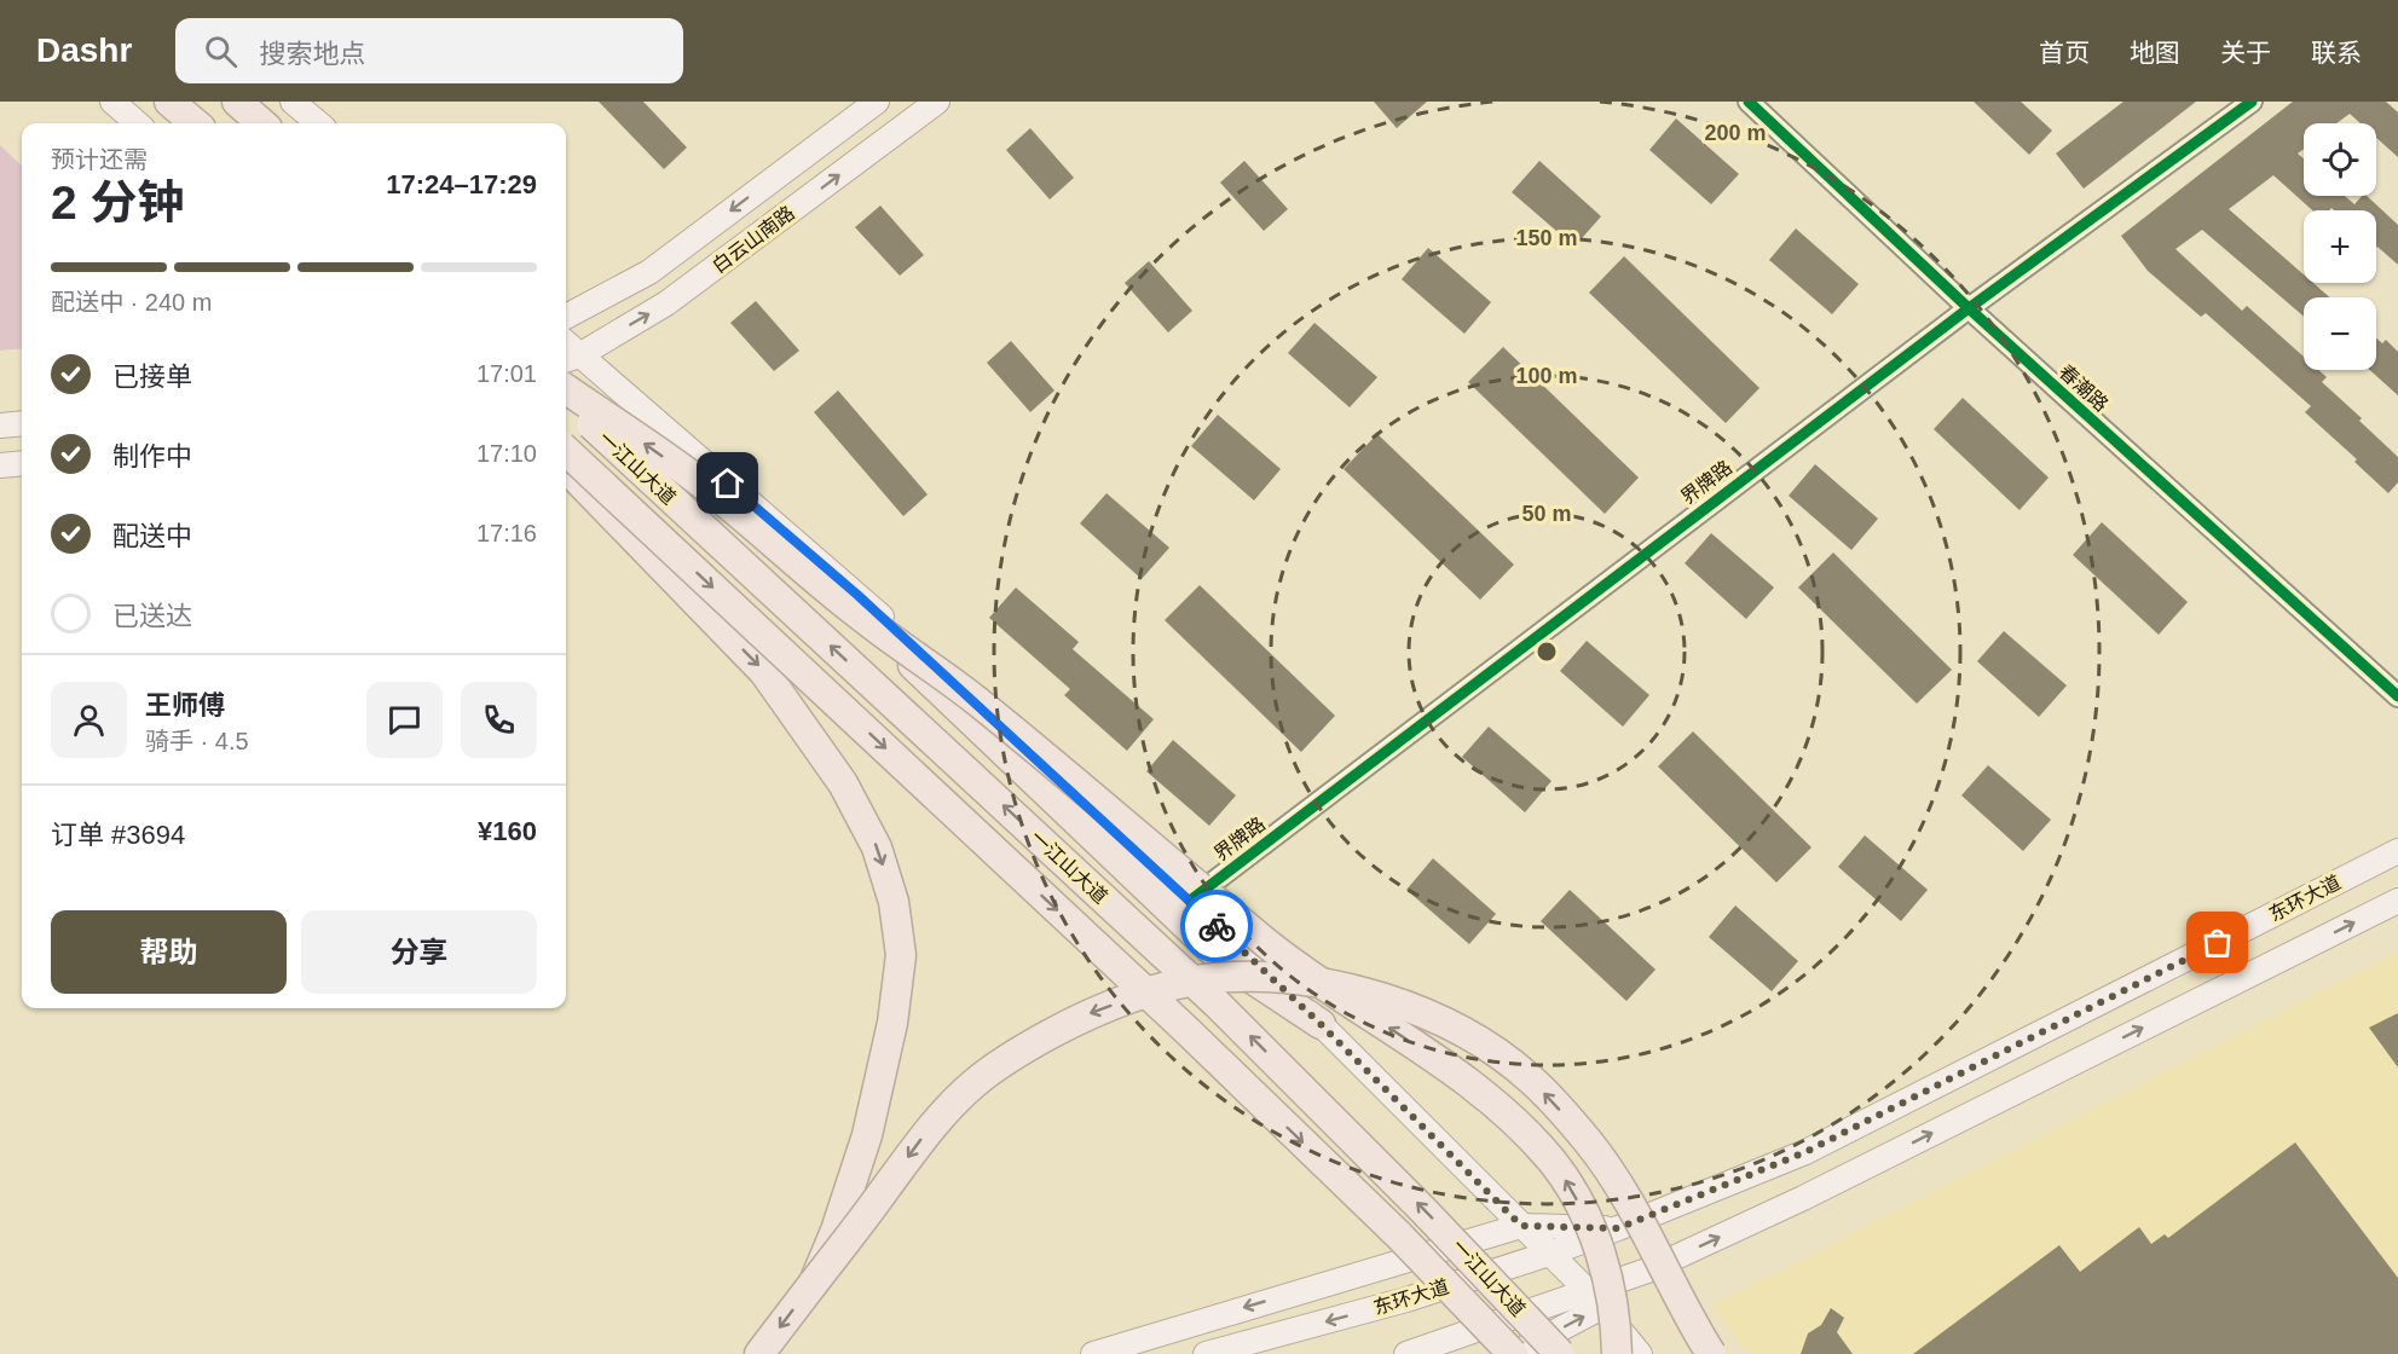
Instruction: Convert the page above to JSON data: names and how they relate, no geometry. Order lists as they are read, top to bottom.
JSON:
{
  "streets": {
    "highway": ["一江山大道"],
    "main road": ["白云山南路", "东环大道"],
    "street": ["春潮路", "界牌路"]
  },
  "crossings": [
    ["春潮路", "界牌路"]
  ],
  "page": {
    "header": "Dashr",
    "search": "搜索地点",
    "nav": [
      "首页",
      "地图",
      "关于",
      "联系"
    ],
    "map_buttons": ["+", "−"],
    "heading": ["2 分钟", "预计还需", "17:24–17:29"],
    "panel": [
      "王师傅",
      "骑手 · 4.5",
      "订单 #3694",
      "¥160"
    ],
    "bar": "配送中 · 240 m",
    "list": [
      ["已接单", "17:01"],
      ["制作中", "17:10"],
      ["配送中", "17:16"],
      "已送达"
    ],
    "buttons": ["帮助", "分享"]
  },
  "rings": [
    "200 m",
    "150 m",
    "100 m",
    "50 m"
  ]
}
